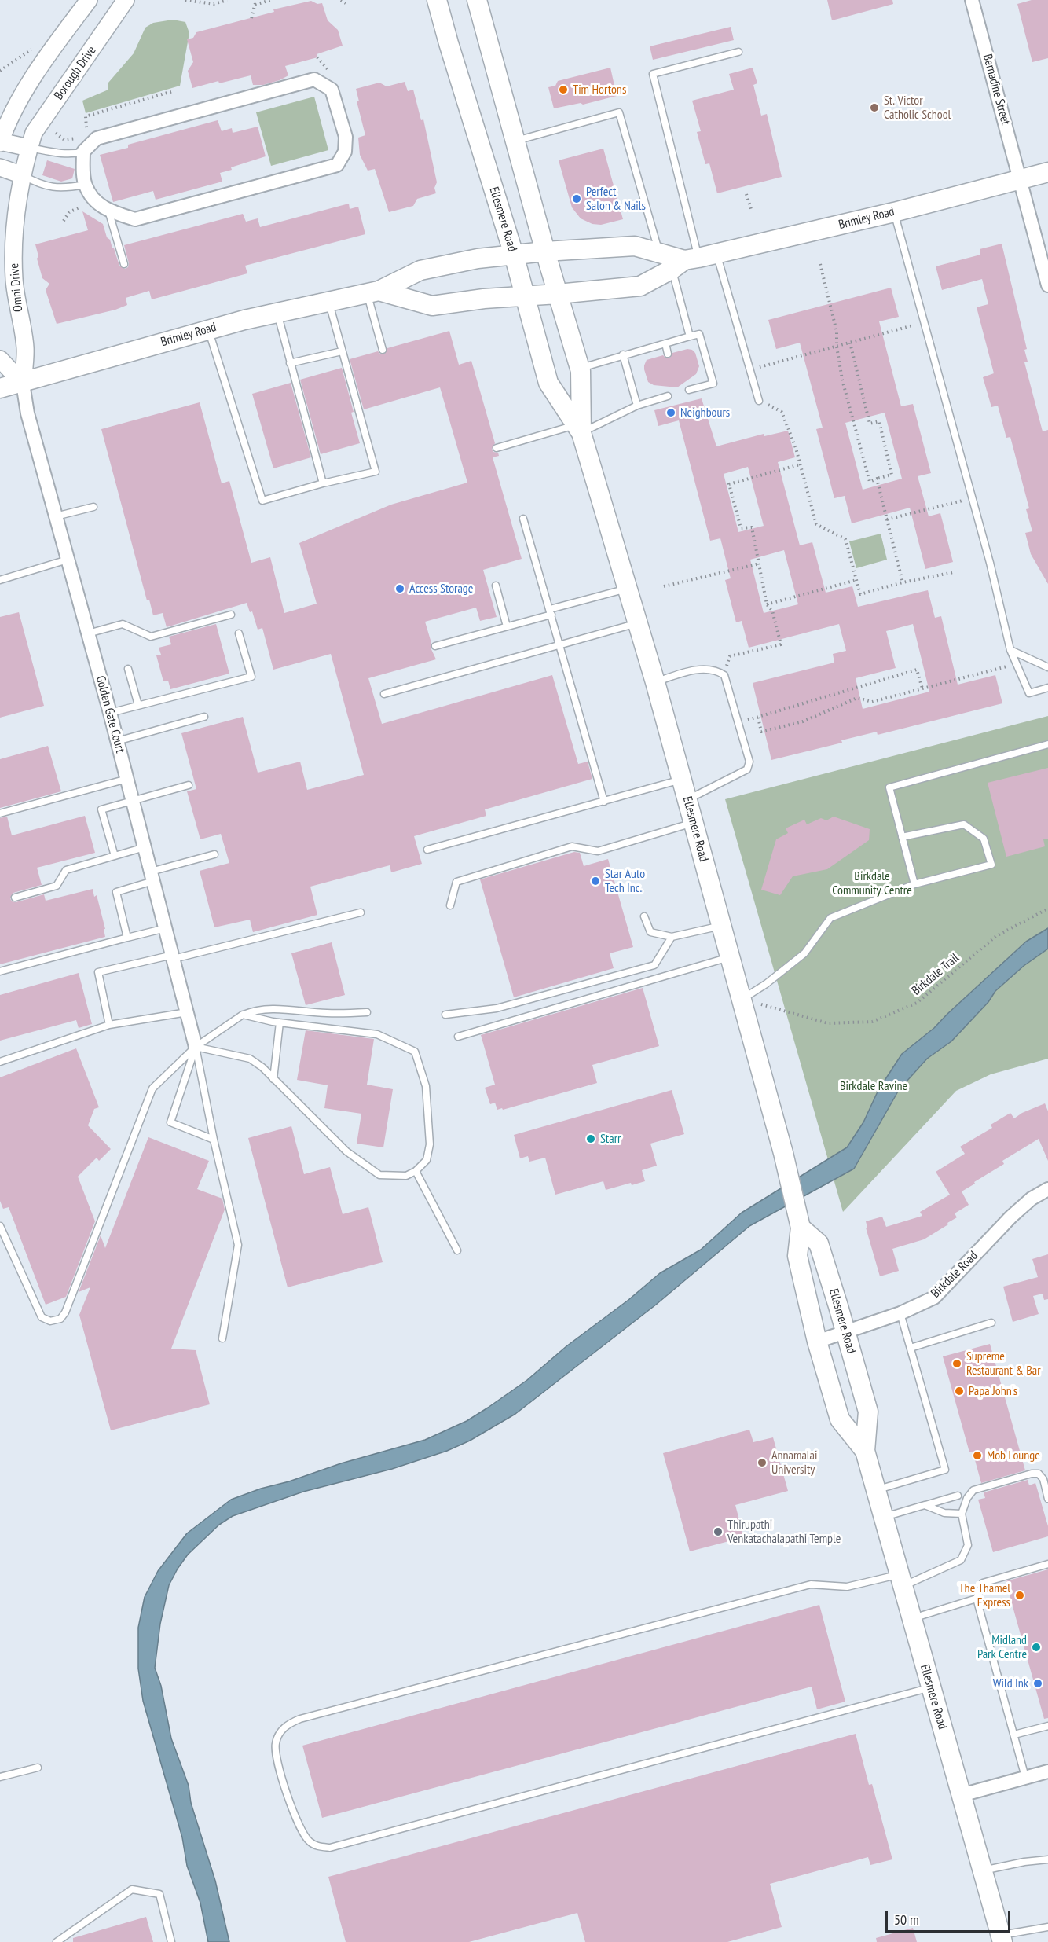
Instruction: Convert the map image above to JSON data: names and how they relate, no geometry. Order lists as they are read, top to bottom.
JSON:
{
  "streets": {
    "main road": ["Brimley Road", "Ellesmere Road"],
    "street": [
      "Borough Drive",
      "Bernadine Street",
      "Omni Drive",
      "Golden Gate Court",
      "Birkdale Road"
    ],
    "path": ["Birkdale Trail"]
  },
  "crossings": [
    ["Borough Drive", "Omni Drive"],
    ["Bernadine Street", "Brimley Road"],
    ["Brimley Road", "Ellesmere Road"],
    ["Brimley Road", "Omni Drive"],
    ["Brimley Road", "Golden Gate Court"],
    ["Ellesmere Road", "Birkdale Trail"],
    ["Ellesmere Road", "Birkdale Road"],
    ["Omni Drive", "Golden Gate Court"]
  ],
  "parks": ["Birkdale Community Centre", "Birkdale Ravine"],
  "places": [
    "Tim Hortons",
    "St. Victor Catholic School",
    "Perfect Salon & Nails",
    "Neighbours",
    "Access Storage",
    "Star Auto Tech Inc.",
    "Starr",
    "Supreme Restaurant & Bar",
    "Papa John's",
    "Mob Lounge",
    "Annamalai University",
    "Thirupathi Venkatachalapathi Temple",
    "The Thamel Express",
    "Midland Park Centre",
    "Wild Ink"
  ],
  "scale_bar": "50 m"
}
